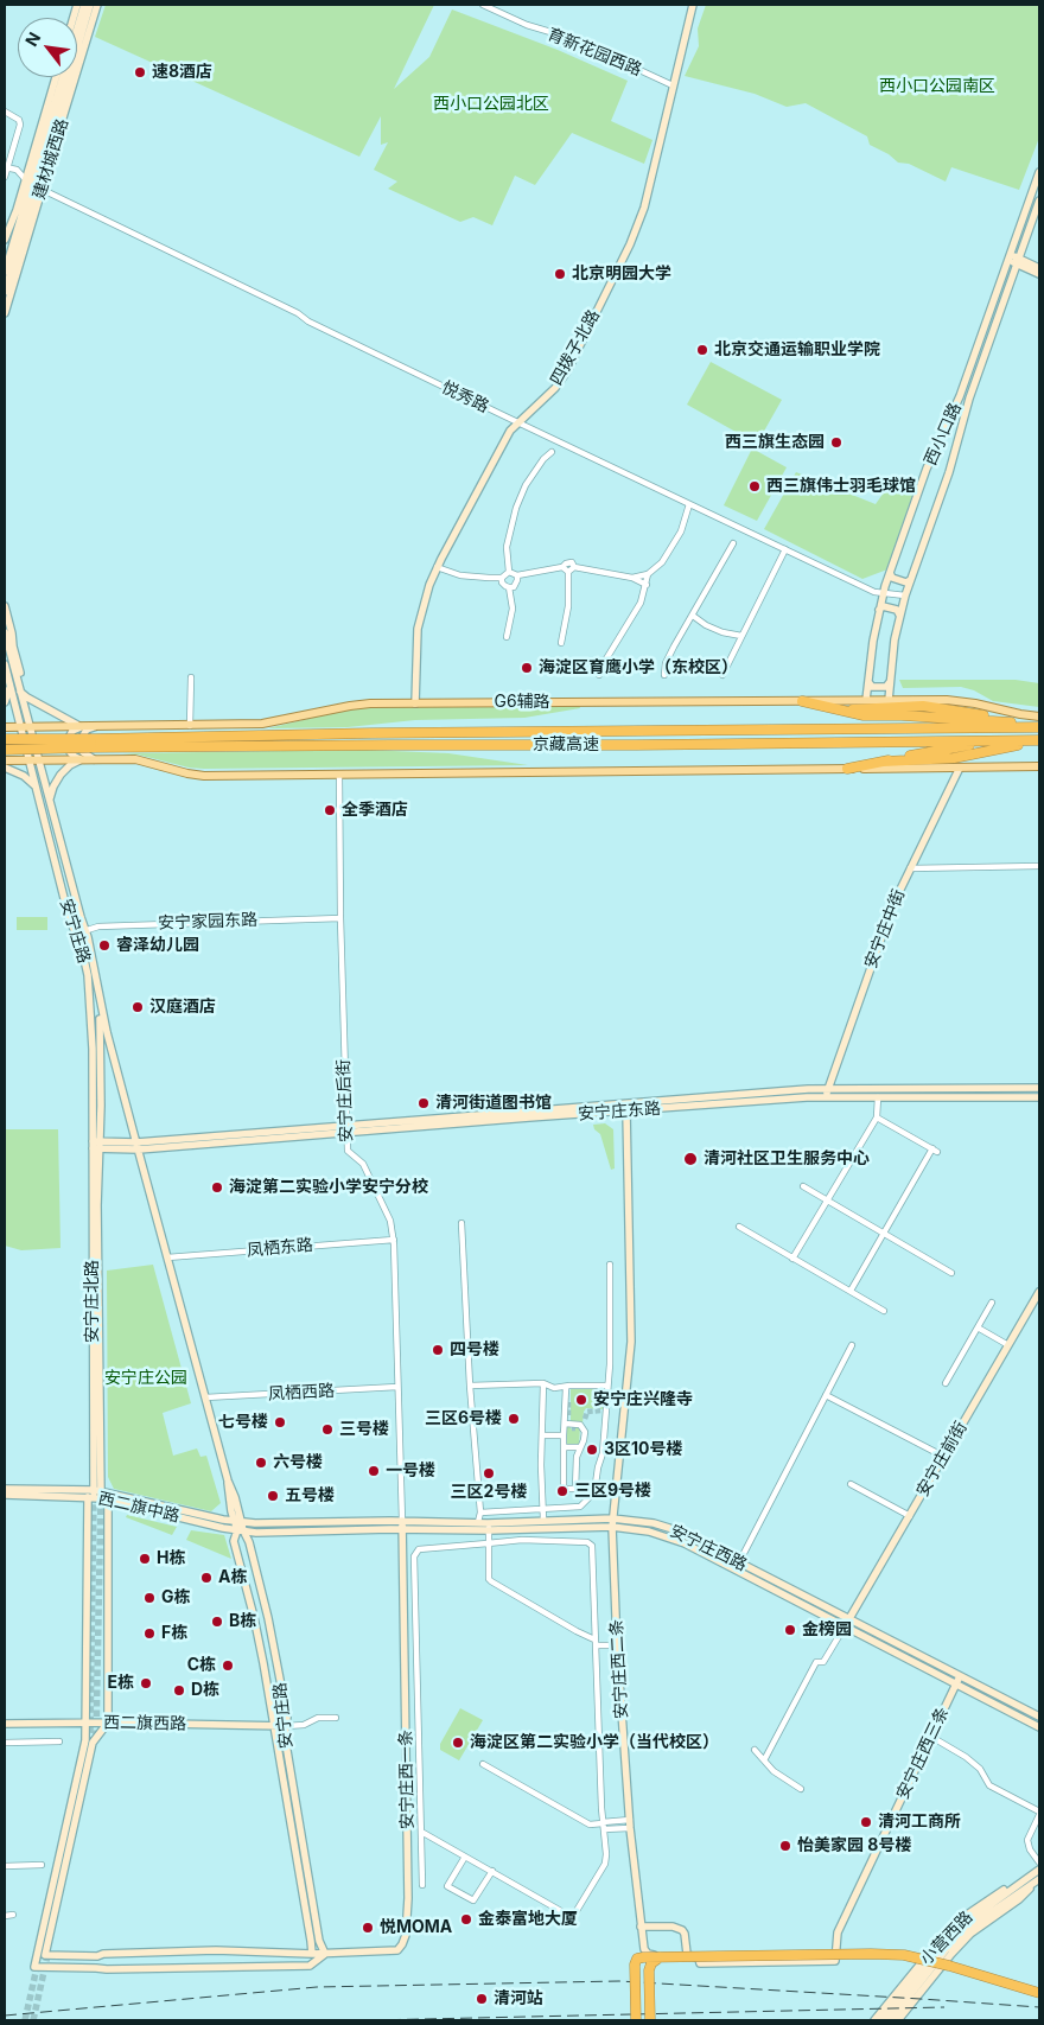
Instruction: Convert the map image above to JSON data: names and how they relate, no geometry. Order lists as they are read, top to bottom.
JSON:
{
  "streets": {
    "highway": ["京藏高速"],
    "main road": [
      "建材城西路",
      "四拨子北路",
      "西小口路",
      "G6辅路",
      "安宁庄中街",
      "安宁庄路",
      "安宁庄东路",
      "安宁庄北路",
      "安宁庄前街",
      "西二旗中路",
      "安宁庄西路",
      "安宁庄西二条",
      "西二旗西路",
      "安宁庄西三条",
      "安宁庄西一条",
      "小营西路"
    ],
    "street": [
      "育新花园西路",
      "悦秀路",
      "安宁家园东路",
      "安宁庄后街",
      "凤栖东路",
      "凤栖西路"
    ]
  },
  "crossings": [
    ["育新花园西路", "四拨子北路"],
    ["建材城西路", "悦秀路"],
    ["四拨子北路", "悦秀路"],
    ["四拨子北路", "G6辅路"],
    ["悦秀路", "西小口路"],
    ["西小口路", "G6辅路"],
    ["G6辅路", "安宁庄路"],
    ["安宁家园东路", "安宁庄路"],
    ["安宁家园东路", "安宁庄后街"],
    ["安宁庄中街", "安宁庄东路"],
    ["安宁庄路", "安宁庄东路"],
    ["安宁庄路", "凤栖东路"],
    ["安宁庄路", "安宁庄北路"],
    ["安宁庄路", "凤栖西路"],
    ["安宁庄路", "西二旗中路"],
    ["安宁庄路", "安宁庄西路"],
    ["安宁庄路", "西二旗西路"],
    ["安宁庄路", "安宁庄西一条"],
    ["安宁庄后街", "安宁庄东路"],
    ["安宁庄后街", "凤栖东路"],
    ["安宁庄后街", "凤栖西路"],
    ["安宁庄后街", "西二旗中路"],
    ["安宁庄后街", "安宁庄西路"],
    ["安宁庄后街", "安宁庄西一条"],
    ["安宁庄东路", "安宁庄北路"],
    ["安宁庄东路", "安宁庄西二条"],
    ["安宁庄北路", "西二旗中路"],
    ["安宁庄北路", "西二旗西路"],
    ["安宁庄北路", "安宁庄西一条"],
    ["安宁庄前街", "安宁庄西路"],
    ["西二旗中路", "安宁庄西路"],
    ["西二旗中路", "安宁庄西一条"],
    ["安宁庄西路", "安宁庄西二条"],
    ["安宁庄西路", "安宁庄西三条"],
    ["安宁庄西路", "安宁庄西一条"],
    ["安宁庄西二条", "安宁庄西三条"]
  ],
  "parks": ["西小口公园南区", "西小口公园北区", "安宁庄公园"],
  "places": [
    "速8酒店",
    "北京明园大学",
    "北京交通运输职业学院",
    "西三旗生态园",
    "西三旗伟士羽毛球馆",
    "海淀区育鹰小学（东校区）",
    "全季酒店",
    "睿泽幼儿园",
    "汉庭酒店",
    "清河街道图书馆",
    "清河社区卫生服务中心",
    "海淀第二实验小学安宁分校",
    "四号楼",
    "安宁庄兴隆寺",
    "三区6号楼",
    "七号楼",
    "三号楼",
    "3区10号楼",
    "六号楼",
    "一号楼",
    "三区2号楼",
    "三区9号楼",
    "五号楼",
    "H栋",
    "A栋",
    "G栋",
    "B栋",
    "金榜园",
    "F栋",
    "C栋",
    "E栋",
    "D栋",
    "海淀区第二实验小学（当代校区）",
    "清河工商所",
    "怡美家园 8号楼",
    "金泰富地大厦",
    "悦MOMA",
    "清河站"
  ],
  "north": "top left"
}
